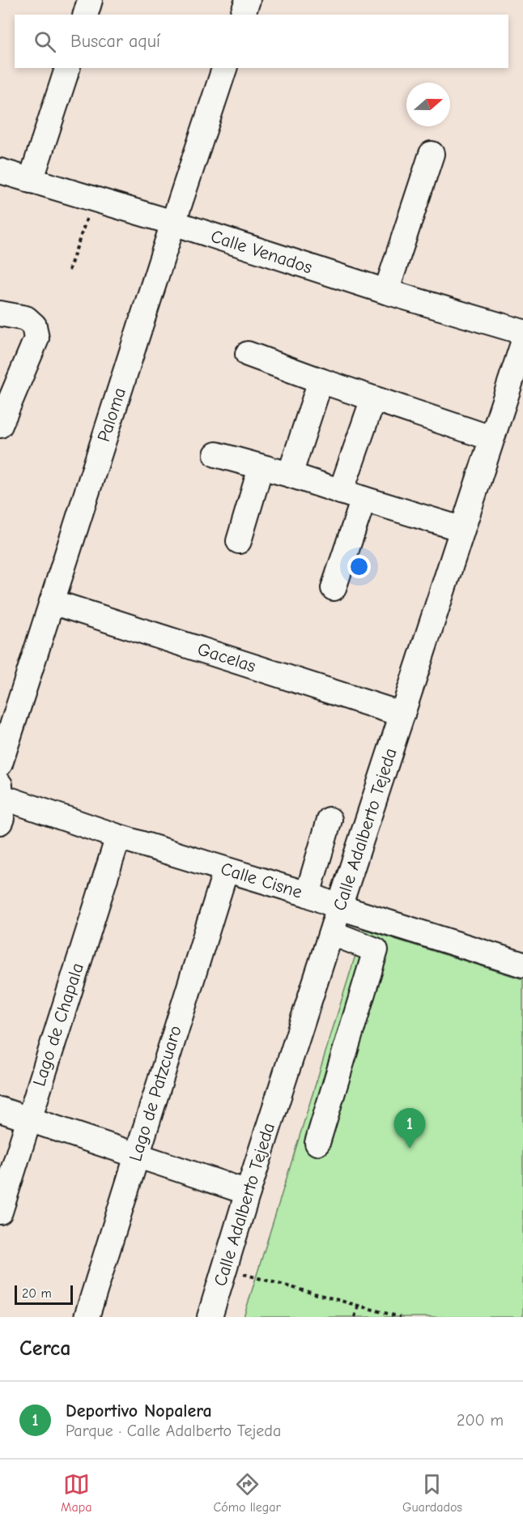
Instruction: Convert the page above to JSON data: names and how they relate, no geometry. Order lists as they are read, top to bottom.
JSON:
{
  "streets": {
    "street": [
      "Calle Venados",
      "Paloma",
      "Gacelas",
      "Calle Adalberto Tejeda",
      "Calle Cisne",
      "Lago de Chapala",
      "Lago de Patzcuaro"
    ]
  },
  "crossings": [
    ["Calle Venados", "Paloma"],
    ["Paloma", "Gacelas"],
    ["Gacelas", "Calle Adalberto Tejeda"],
    ["Calle Adalberto Tejeda", "Calle Cisne"],
    ["Calle Cisne", "Lago de Chapala"],
    ["Calle Cisne", "Lago de Patzcuaro"]
  ],
  "scale_bar": "20 m",
  "north": "right",
  "page": {
    "search": "Buscar aquí",
    "pins": "1",
    "scale": "20 m",
    "heading": "Cerca",
    "list": [
      {
        "mark": "1",
        "name": "Deportivo Nopalera",
        "note": "Parque · Calle Adalberto Tejeda",
        "value": "200 m"
      }
    ],
    "nav": ["Mapa", "Cómo llegar", "Guardados"]
  }
}
